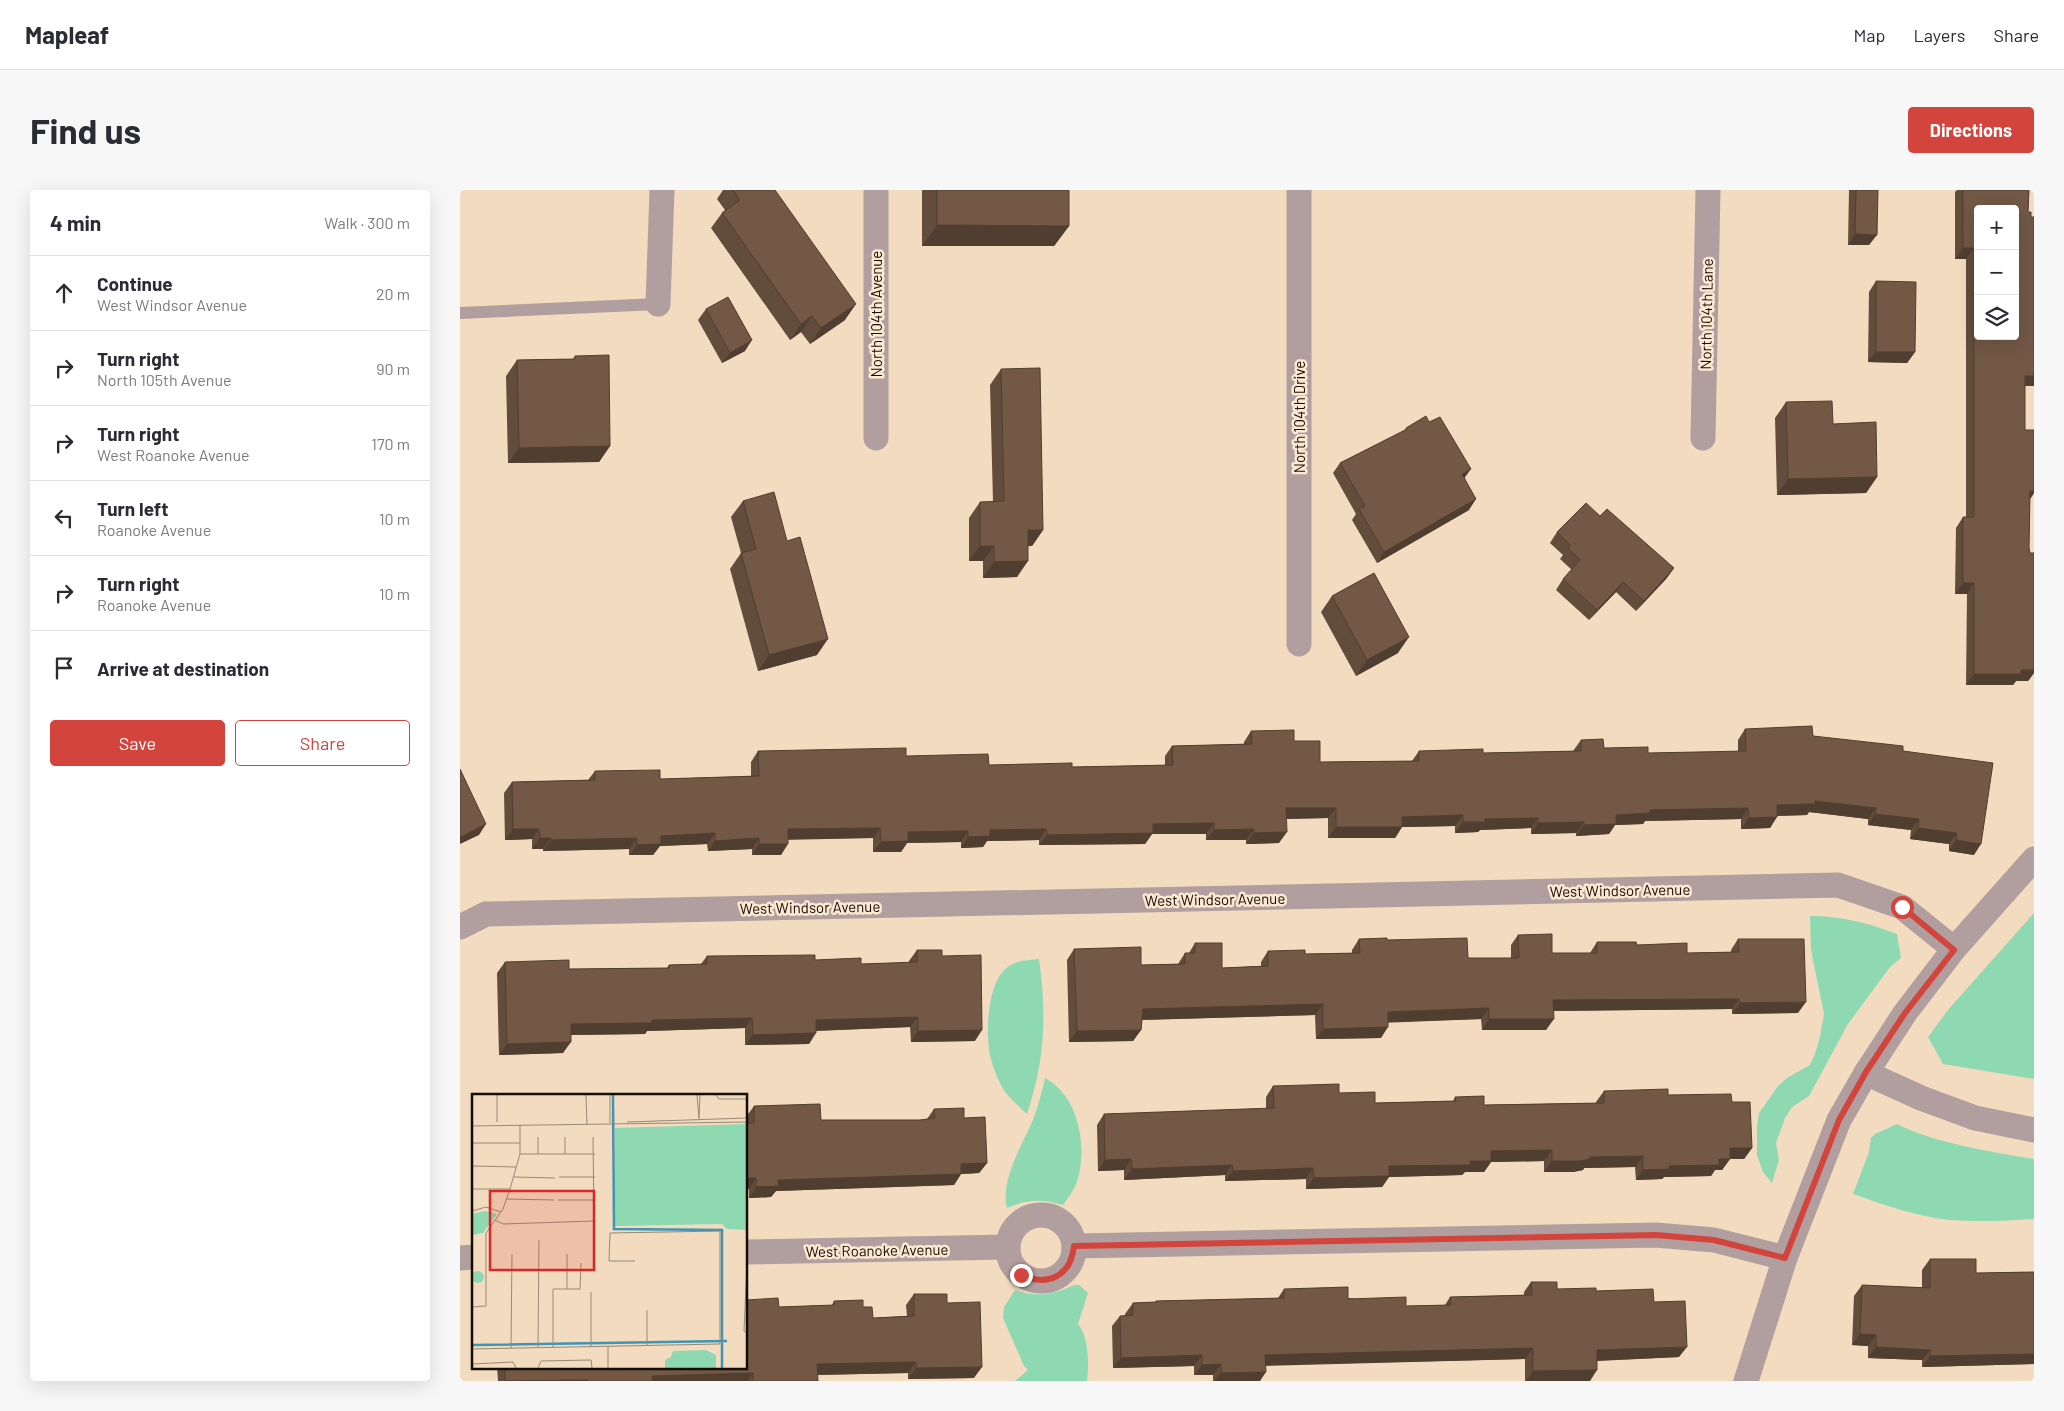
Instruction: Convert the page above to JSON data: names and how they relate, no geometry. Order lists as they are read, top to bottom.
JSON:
{
  "streets": {
    "street": [
      "North 104th Avenue",
      "North 104th Lane",
      "North 104th Drive",
      "West Windsor Avenue",
      "West Roanoke Avenue"
    ]
  },
  "page": {
    "header": "Mapleaf",
    "nav": ["Map", "Layers", "Share"],
    "buttons": [
      "Directions",
      ["Save", "Share"]
    ],
    "title": "Find us",
    "heading": ["4 min", "Walk · 300 m"],
    "map_buttons": ["+", "−"],
    "list": [
      ["Continue", "West Windsor Avenue", "20 m"],
      ["Turn right", "North 105th Avenue", "90 m"],
      ["Turn right", "West Roanoke Avenue", "170 m"],
      ["Turn left", "Roanoke Avenue", "10 m"],
      ["Turn right", "Roanoke Avenue", "10 m"],
      "Arrive at destination"
    ]
  }
}
